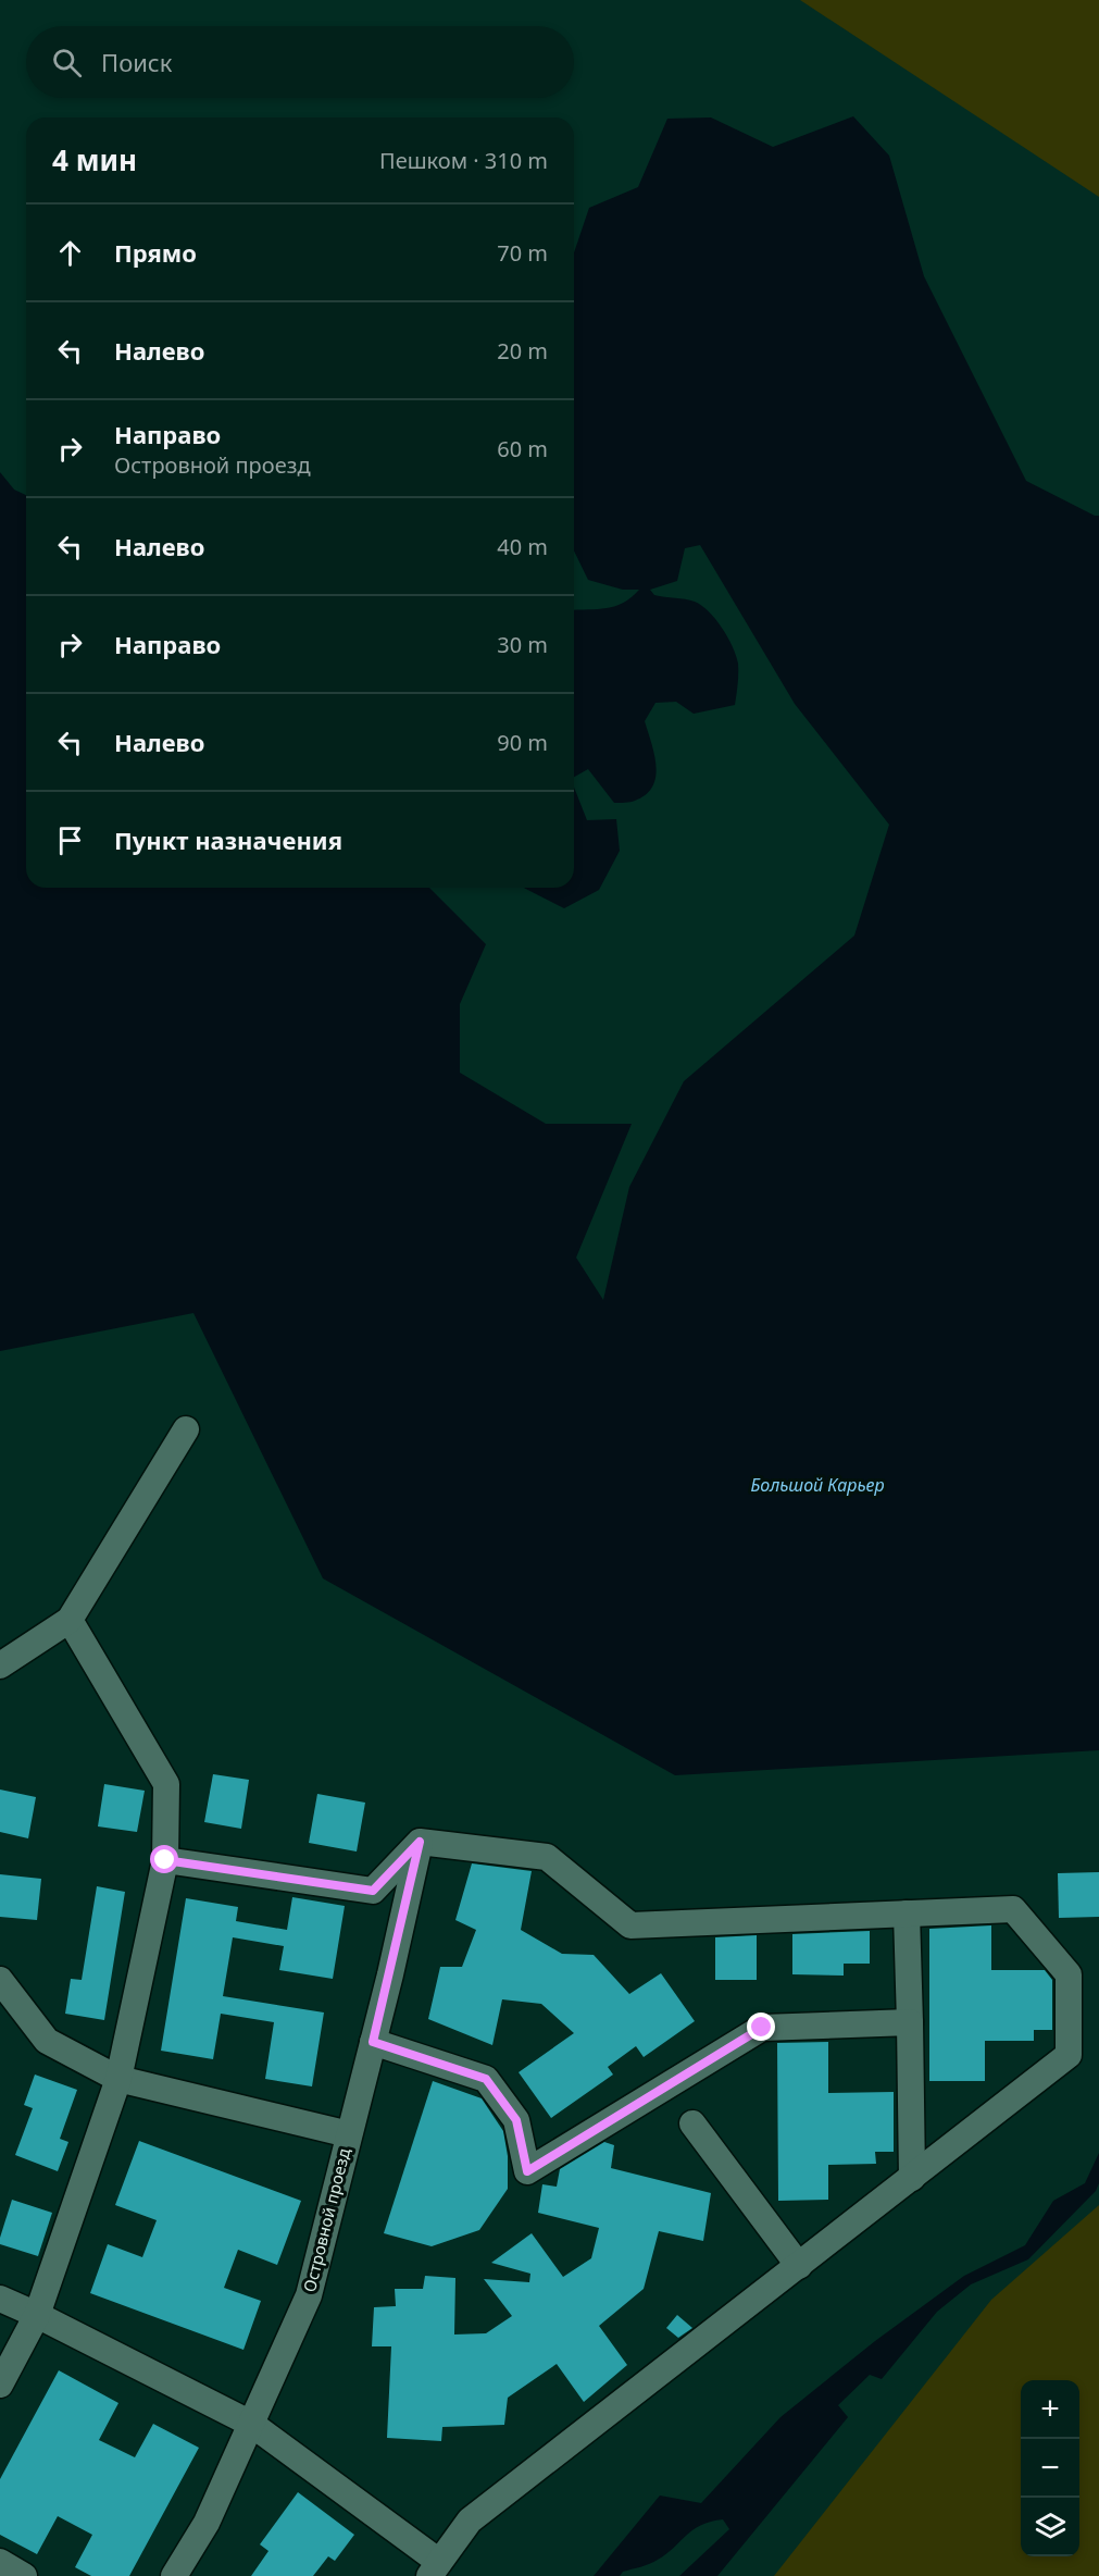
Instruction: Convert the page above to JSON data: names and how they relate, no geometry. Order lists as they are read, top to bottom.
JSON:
{
  "streets": {
    "street": ["Островной проезд"]
  },
  "water": ["Большой Карьер"],
  "page": {
    "search": "Поиск",
    "heading": ["4 мин", "Пешком · 310 m"],
    "list": [
      ["Прямо", "70 m"],
      ["Налево", "20 m"],
      ["Направо", "Островной проезд", "60 m"],
      ["Налево", "40 m"],
      ["Направо", "30 m"],
      ["Налево", "90 m"],
      "Пункт назначения"
    ],
    "map_buttons": ["+", "−"]
  }
}
